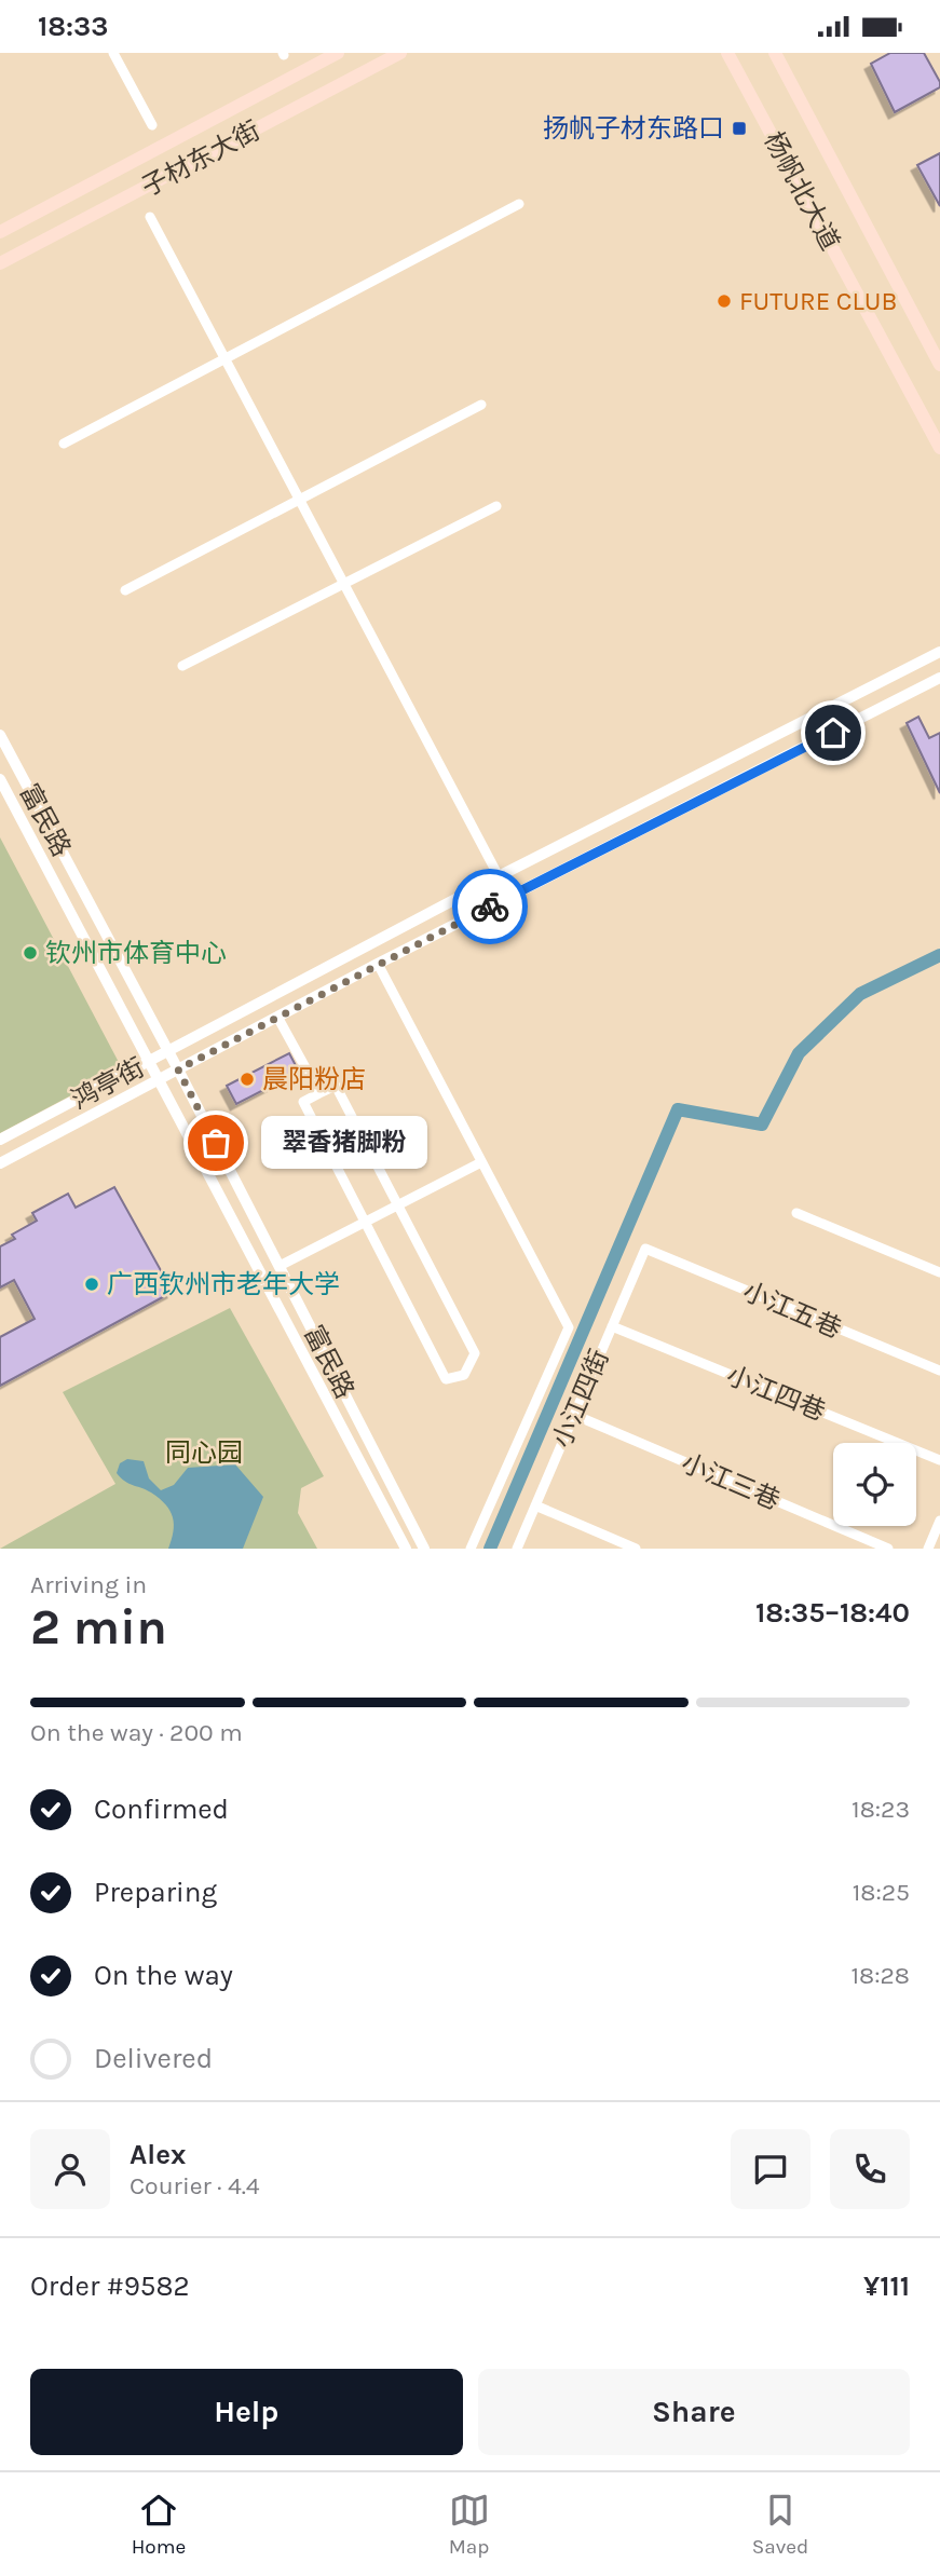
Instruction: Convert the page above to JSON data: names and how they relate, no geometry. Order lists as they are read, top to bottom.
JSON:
{
  "streets": {
    "main road": ["子材东大街", "杨帆北大道"],
    "street": [
      "富民路",
      "鸿亭街",
      "小江五巷",
      "小江四巷",
      "小江四街",
      "小江三巷"
    ]
  },
  "crossings": [
    ["富民路", "鸿亭街"],
    ["小江五巷", "小江四街"],
    ["小江四巷", "小江四街"],
    ["小江四街", "小江三巷"]
  ],
  "parks": ["同心园"],
  "places": {
    "transit": ["扬帆子材东路口"],
    "other": [
      "FUTURE CLUB",
      "钦州市体育中心",
      "晨阳粉店",
      "翠香猪脚粉",
      "广西钦州市老年大学"
    ]
  },
  "page": {
    "status": "18:33",
    "bubble": "翠香猪脚粉",
    "heading": ["2 min", "Arriving in", "18:35–18:40"],
    "panel": [
      "Alex",
      "Courier · 4.4",
      "Order #9582",
      "¥111"
    ],
    "bar": "On the way · 200 m",
    "list": [
      ["Confirmed", "18:23"],
      ["Preparing", "18:25"],
      ["On the way", "18:28"],
      "Delivered"
    ],
    "buttons": ["Help", "Share"],
    "tabs": ["Home", "Map", "Saved"]
  }
}
